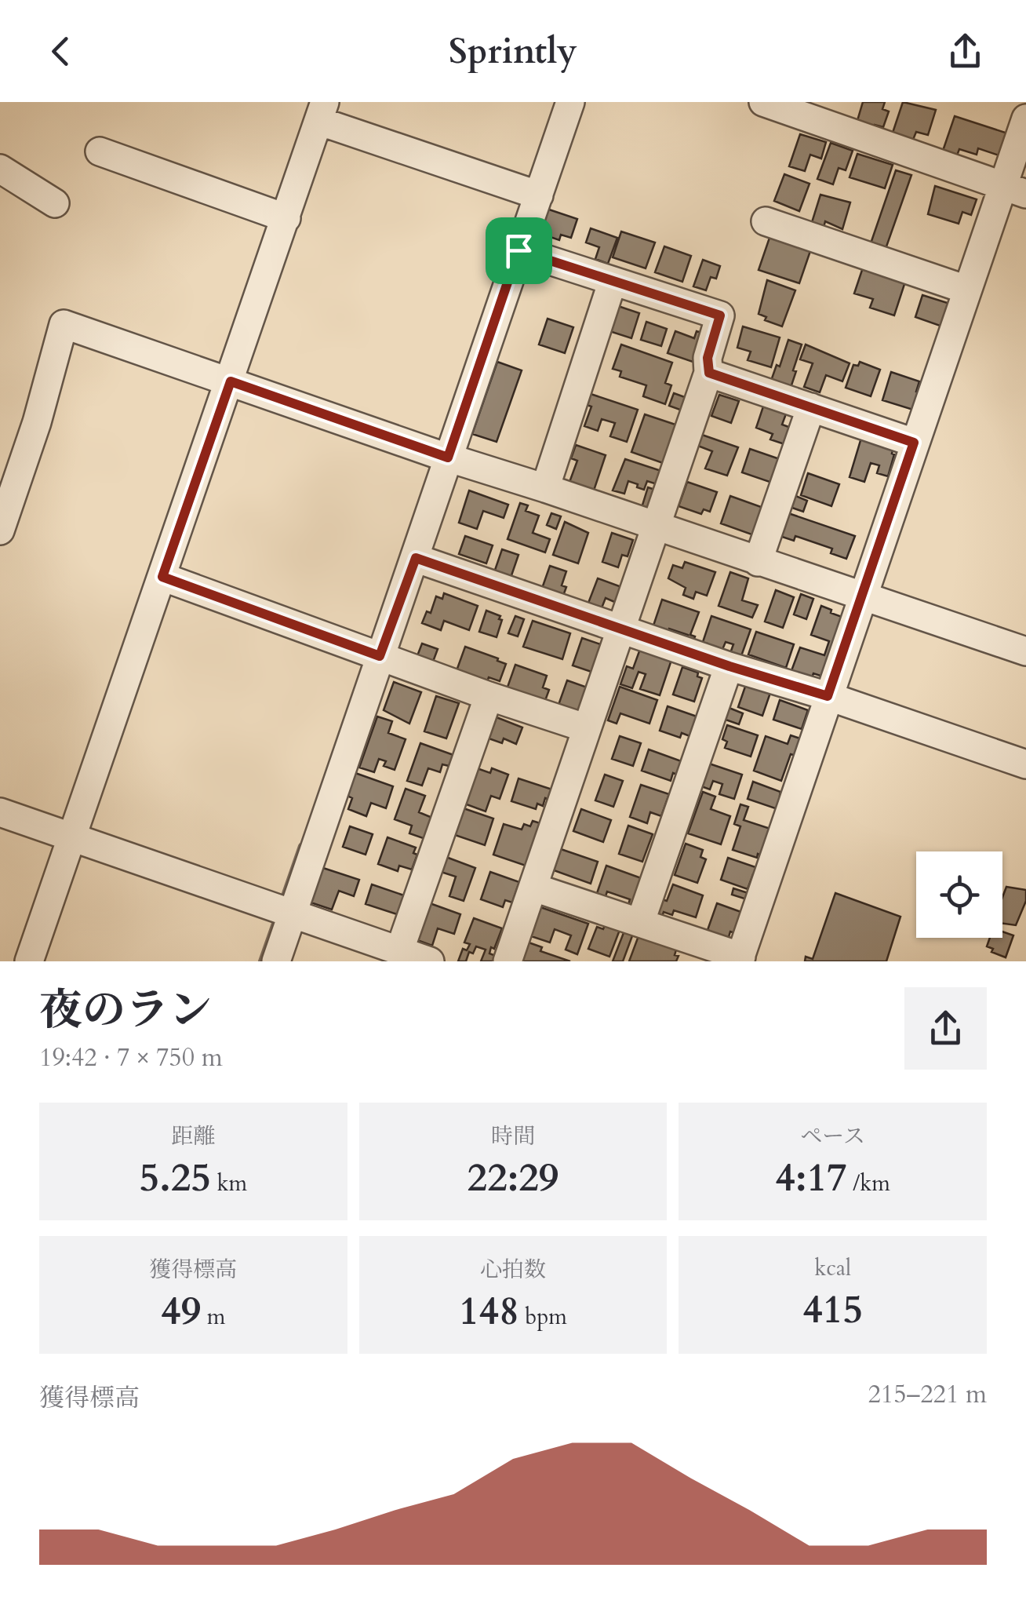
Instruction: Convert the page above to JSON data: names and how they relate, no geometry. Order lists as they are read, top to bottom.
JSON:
{
  "page": {
    "header": "Sprintly",
    "heading": ["夜のラン", "19:42 · 7 × 750 m"],
    "stats": [
      ["距離", "5.25 km"],
      ["時間", "22:29"],
      ["ペース", "4:17 /km"],
      ["獲得標高", "49 m"],
      ["心拍数", "148 bpm"],
      ["kcal", "415"]
    ],
    "chart": ["獲得標高", "215–221 m"]
  }
}
